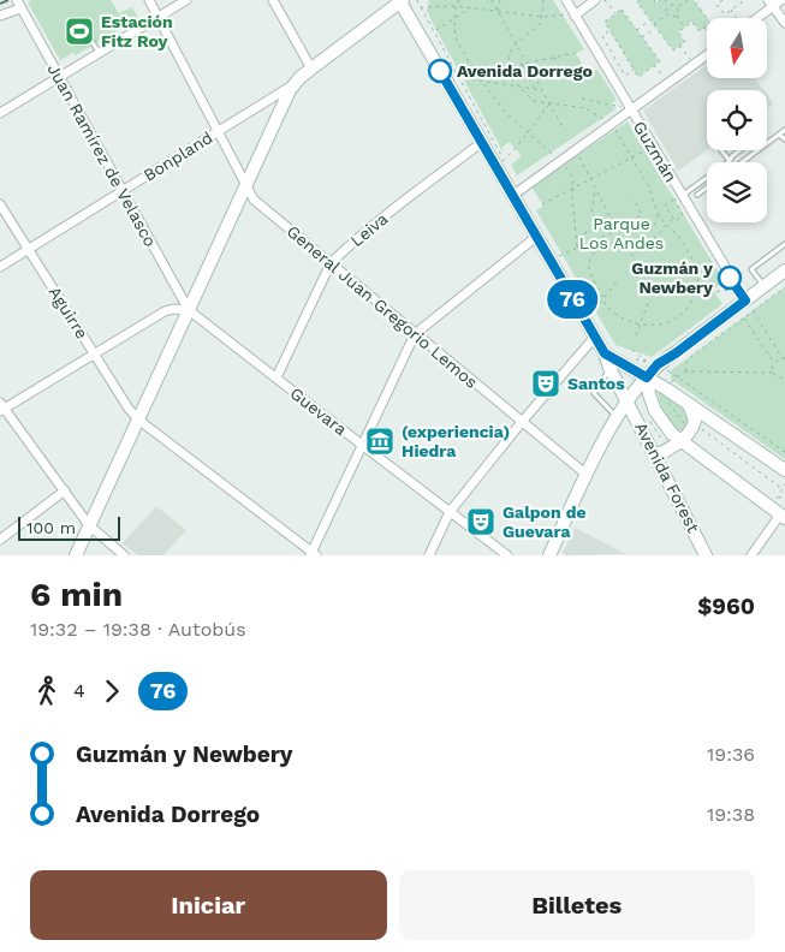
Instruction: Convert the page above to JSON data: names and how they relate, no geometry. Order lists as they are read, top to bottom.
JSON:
{
  "streets": {
    "main road": ["Avenida Forest"],
    "street": [
      "Guzmán",
      "Juan Ramírez de Velasco",
      "Bonpland",
      "Leiva",
      "General Juan Gregorio Lemos",
      "Aguirre",
      "Guevara"
    ]
  },
  "crossings": [
    ["Juan Ramírez de Velasco", "Bonpland"],
    ["Juan Ramírez de Velasco", "Guevara"],
    ["Bonpland", "General Juan Gregorio Lemos"],
    ["Bonpland", "Aguirre"],
    ["Leiva", "General Juan Gregorio Lemos"],
    ["Leiva", "Guevara"],
    ["Leiva", "Avenida Forest"]
  ],
  "parks": ["Parque Los Andes"],
  "places": {
    "sports": ["Estación Fitz Roy"],
    "other": ["Avenida Dorrego", "Guzmán y Newbery"],
    "theatre": ["Santos", "Galpon de Guevara"],
    "museum": ["(experiencia) Hiedra"]
  },
  "lines": ["bus line 76"],
  "scale_bar": "100 m",
  "north": "bottom",
  "page": {
    "on_map": "76",
    "scale": "100 m",
    "heading": ["6 min", "19:32 – 19:38 · Autobús", "$960"],
    "legs": ["4", "76"],
    "list": [
      {
        "name": "Guzmán y Newbery",
        "value": "19:36"
      },
      {
        "name": "Avenida Dorrego",
        "value": "19:38"
      }
    ],
    "buttons": ["Iniciar", "Billetes"]
  }
}
